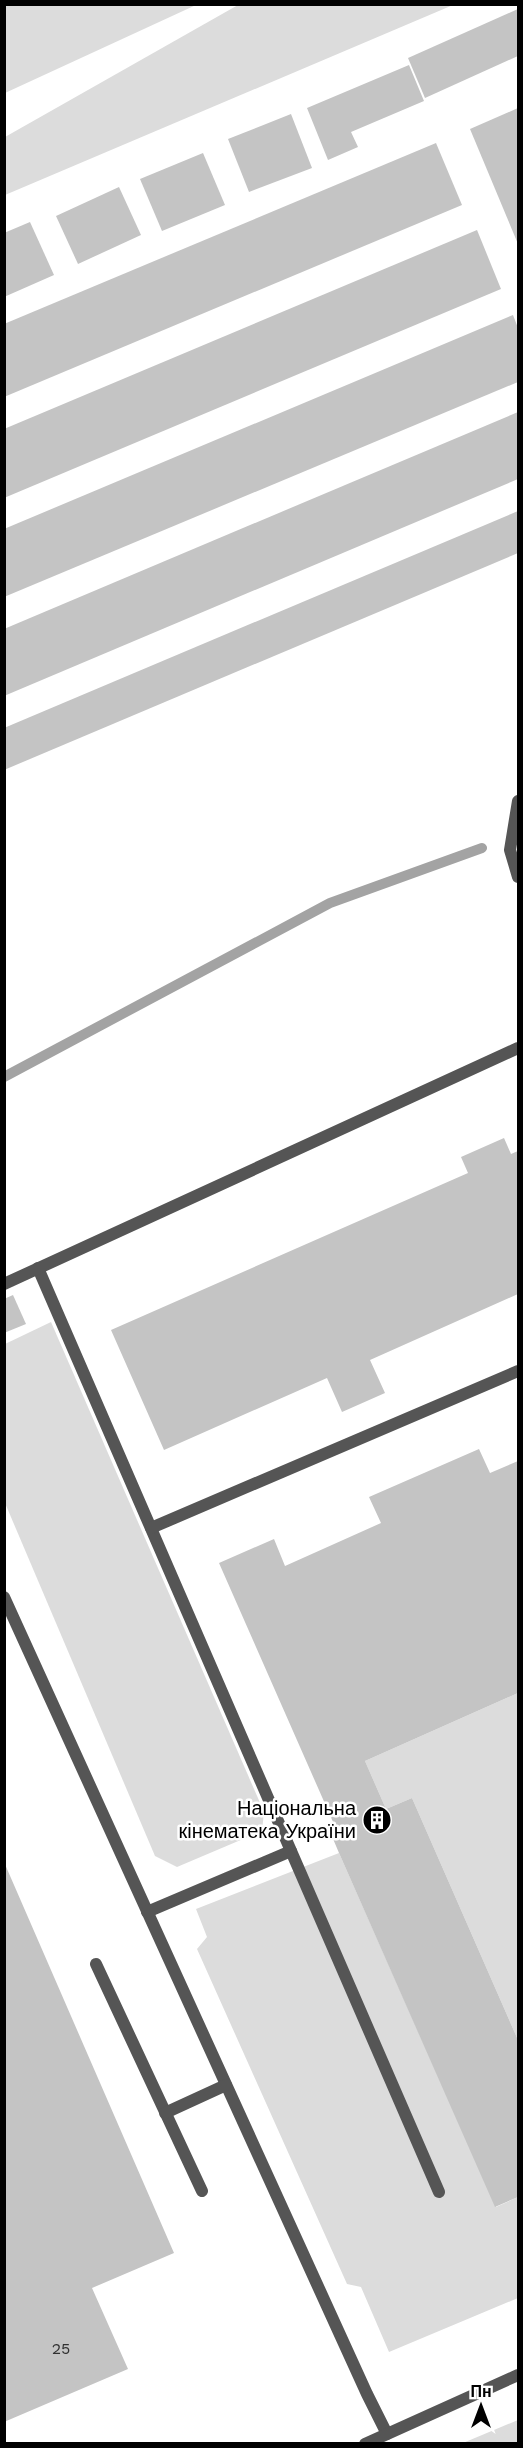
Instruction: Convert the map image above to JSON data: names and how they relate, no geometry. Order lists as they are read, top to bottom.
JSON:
{
  "places": {
    "building": ["Національна кінематека України"]
  },
  "house_numbers": ["25"],
  "north": "top"
}
